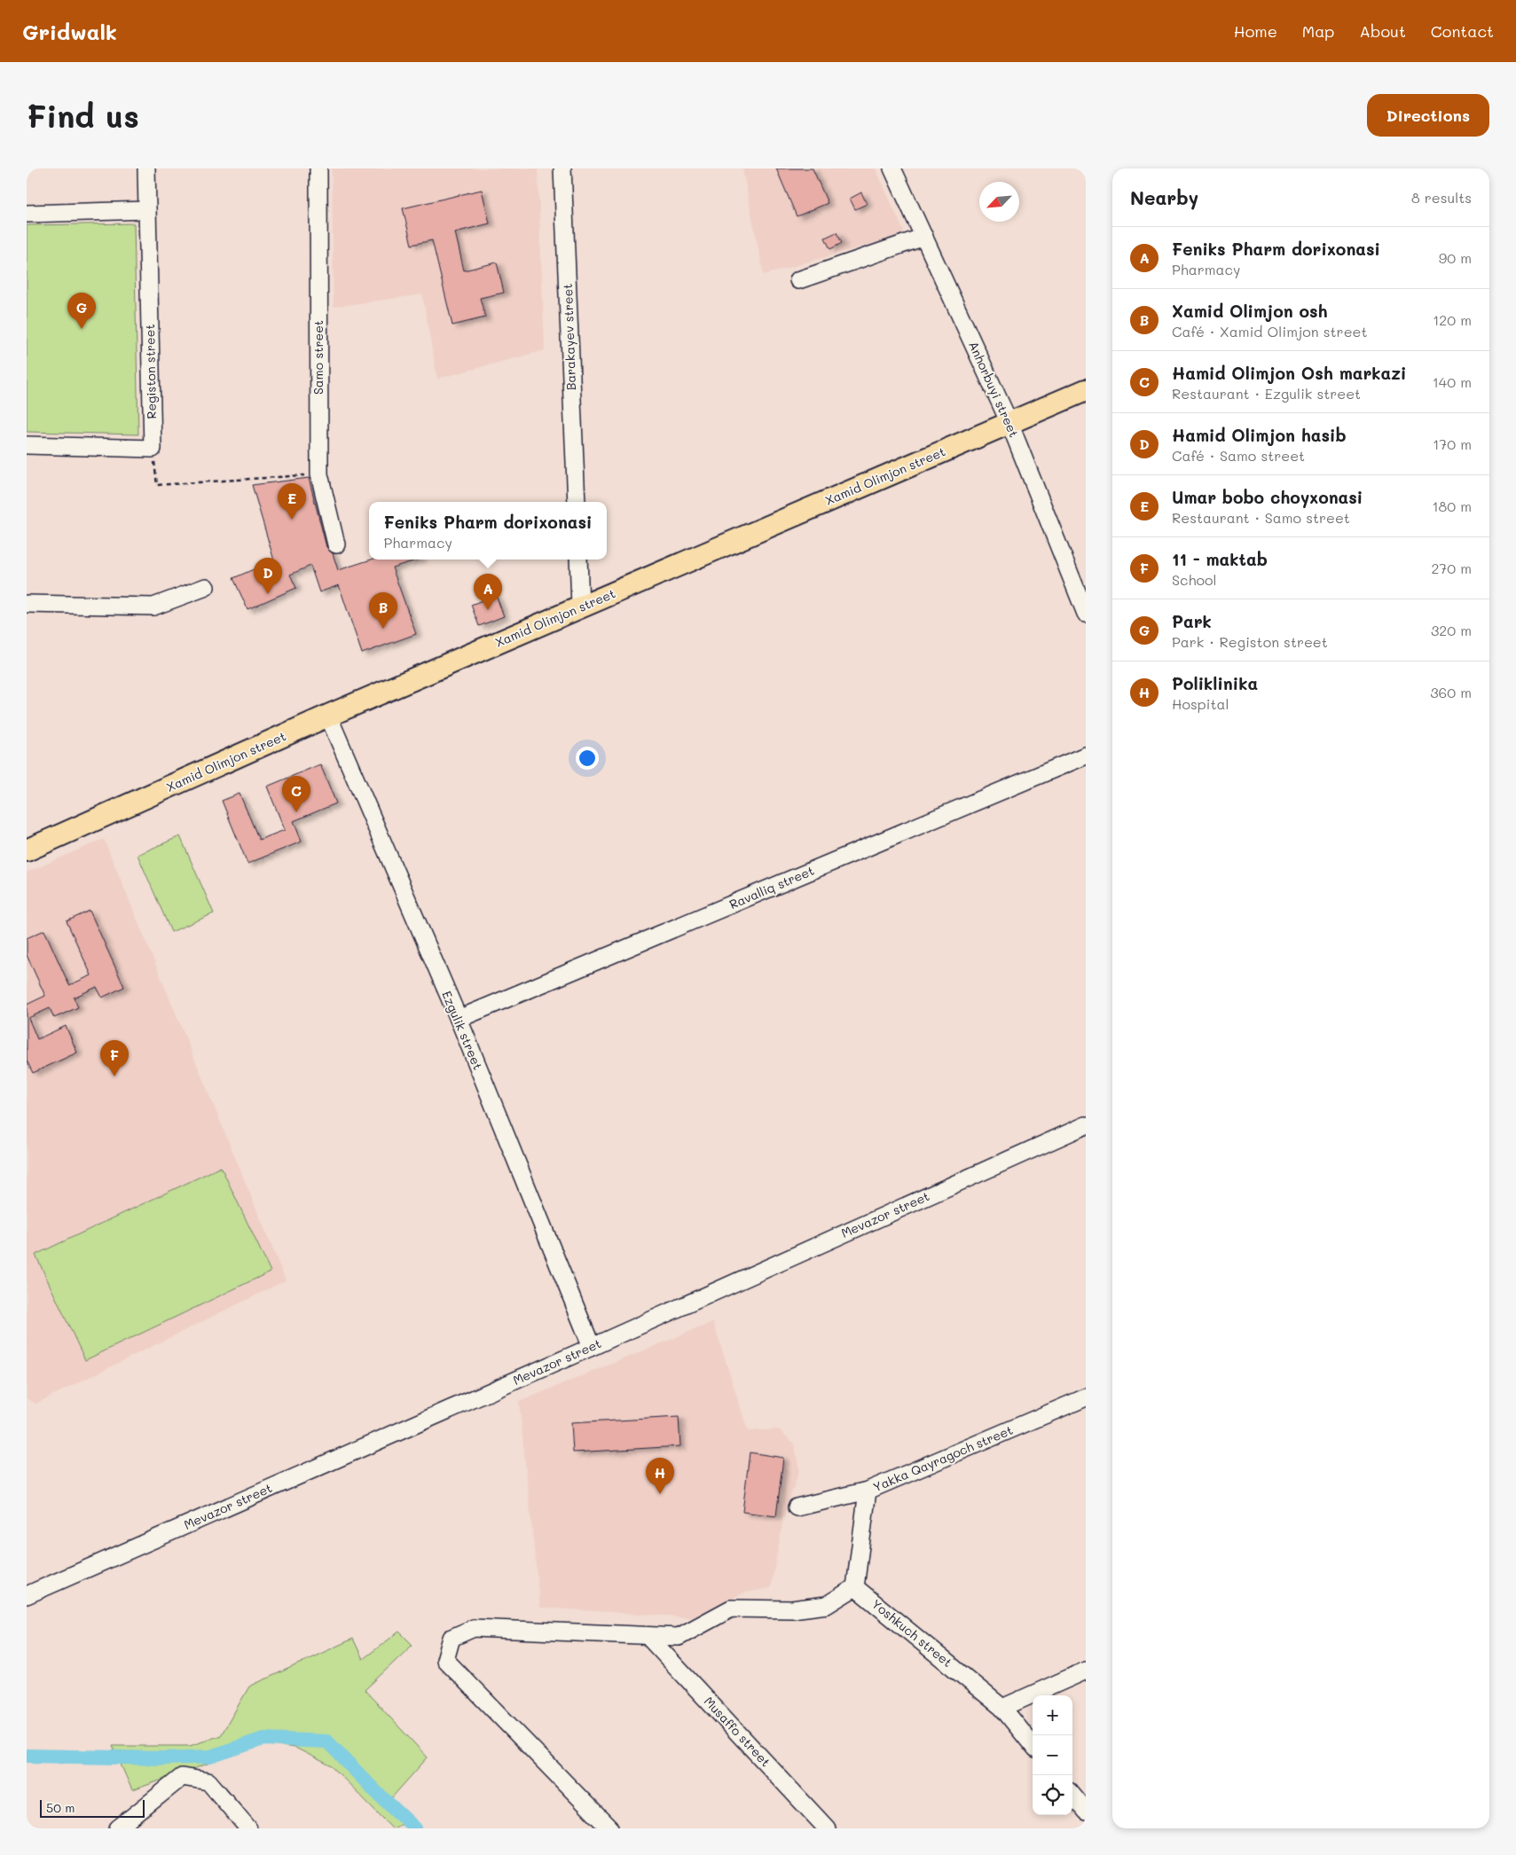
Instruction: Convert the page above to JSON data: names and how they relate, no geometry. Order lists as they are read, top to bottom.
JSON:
{
  "streets": {
    "main road": ["Xamid Olimjon street"],
    "street": [
      "Barakayev street",
      "Samo street",
      "Registon street",
      "Anhorbuyi street",
      "Ravalliq street",
      "Ezgulik street",
      "Mevazor street",
      "Yakka Qayragoch street",
      "Yoshkuch street",
      "Musaffo street"
    ]
  },
  "crossings": [
    ["Anhorbuyi street", "Xamid Olimjon street"],
    ["Xamid Olimjon street", "Ezgulik street"],
    ["Ravalliq street", "Ezgulik street"],
    ["Ezgulik street", "Mevazor street"]
  ],
  "scale_bar": "50 m",
  "north": "bottom left",
  "page": {
    "header": "Gridwalk",
    "nav": [
      "Home",
      "Map",
      "About",
      "Contact"
    ],
    "buttons": "Directions",
    "title": "Find us",
    "heading": ["Nearby", "8 results"],
    "list": [
      {
        "mark": "A",
        "name": "Feniks Pharm dorixonasi",
        "note": "Pharmacy",
        "value": "90 m"
      },
      {
        "mark": "B",
        "name": "Xamid Olimjon osh",
        "note": "Café · Xamid Olimjon street",
        "value": "120 m"
      },
      {
        "mark": "C",
        "name": "Hamid Olimjon Osh markazi",
        "note": "Restaurant · Ezgulik street",
        "value": "140 m"
      },
      {
        "mark": "D",
        "name": "Hamid Olimjon hasib",
        "note": "Café · Samo street",
        "value": "170 m"
      },
      {
        "mark": "E",
        "name": "Umar bobo choyxonasi",
        "note": "Restaurant · Samo street",
        "value": "180 m"
      },
      {
        "mark": "F",
        "name": "11 - maktab",
        "note": "School",
        "value": "270 m"
      },
      {
        "mark": "G",
        "name": "Park",
        "note": "Park · Registon street",
        "value": "320 m"
      },
      {
        "mark": "H",
        "name": "Poliklinika",
        "note": "Hospital",
        "value": "360 m"
      }
    ],
    "pins": [
      "G",
      "E",
      "D",
      "A",
      "B",
      "C",
      "F",
      "H"
    ],
    "popup": ["Feniks Pharm dorixonasi", "Pharmacy"],
    "map_buttons": ["+", "−"],
    "scale": "50 m"
  }
}
